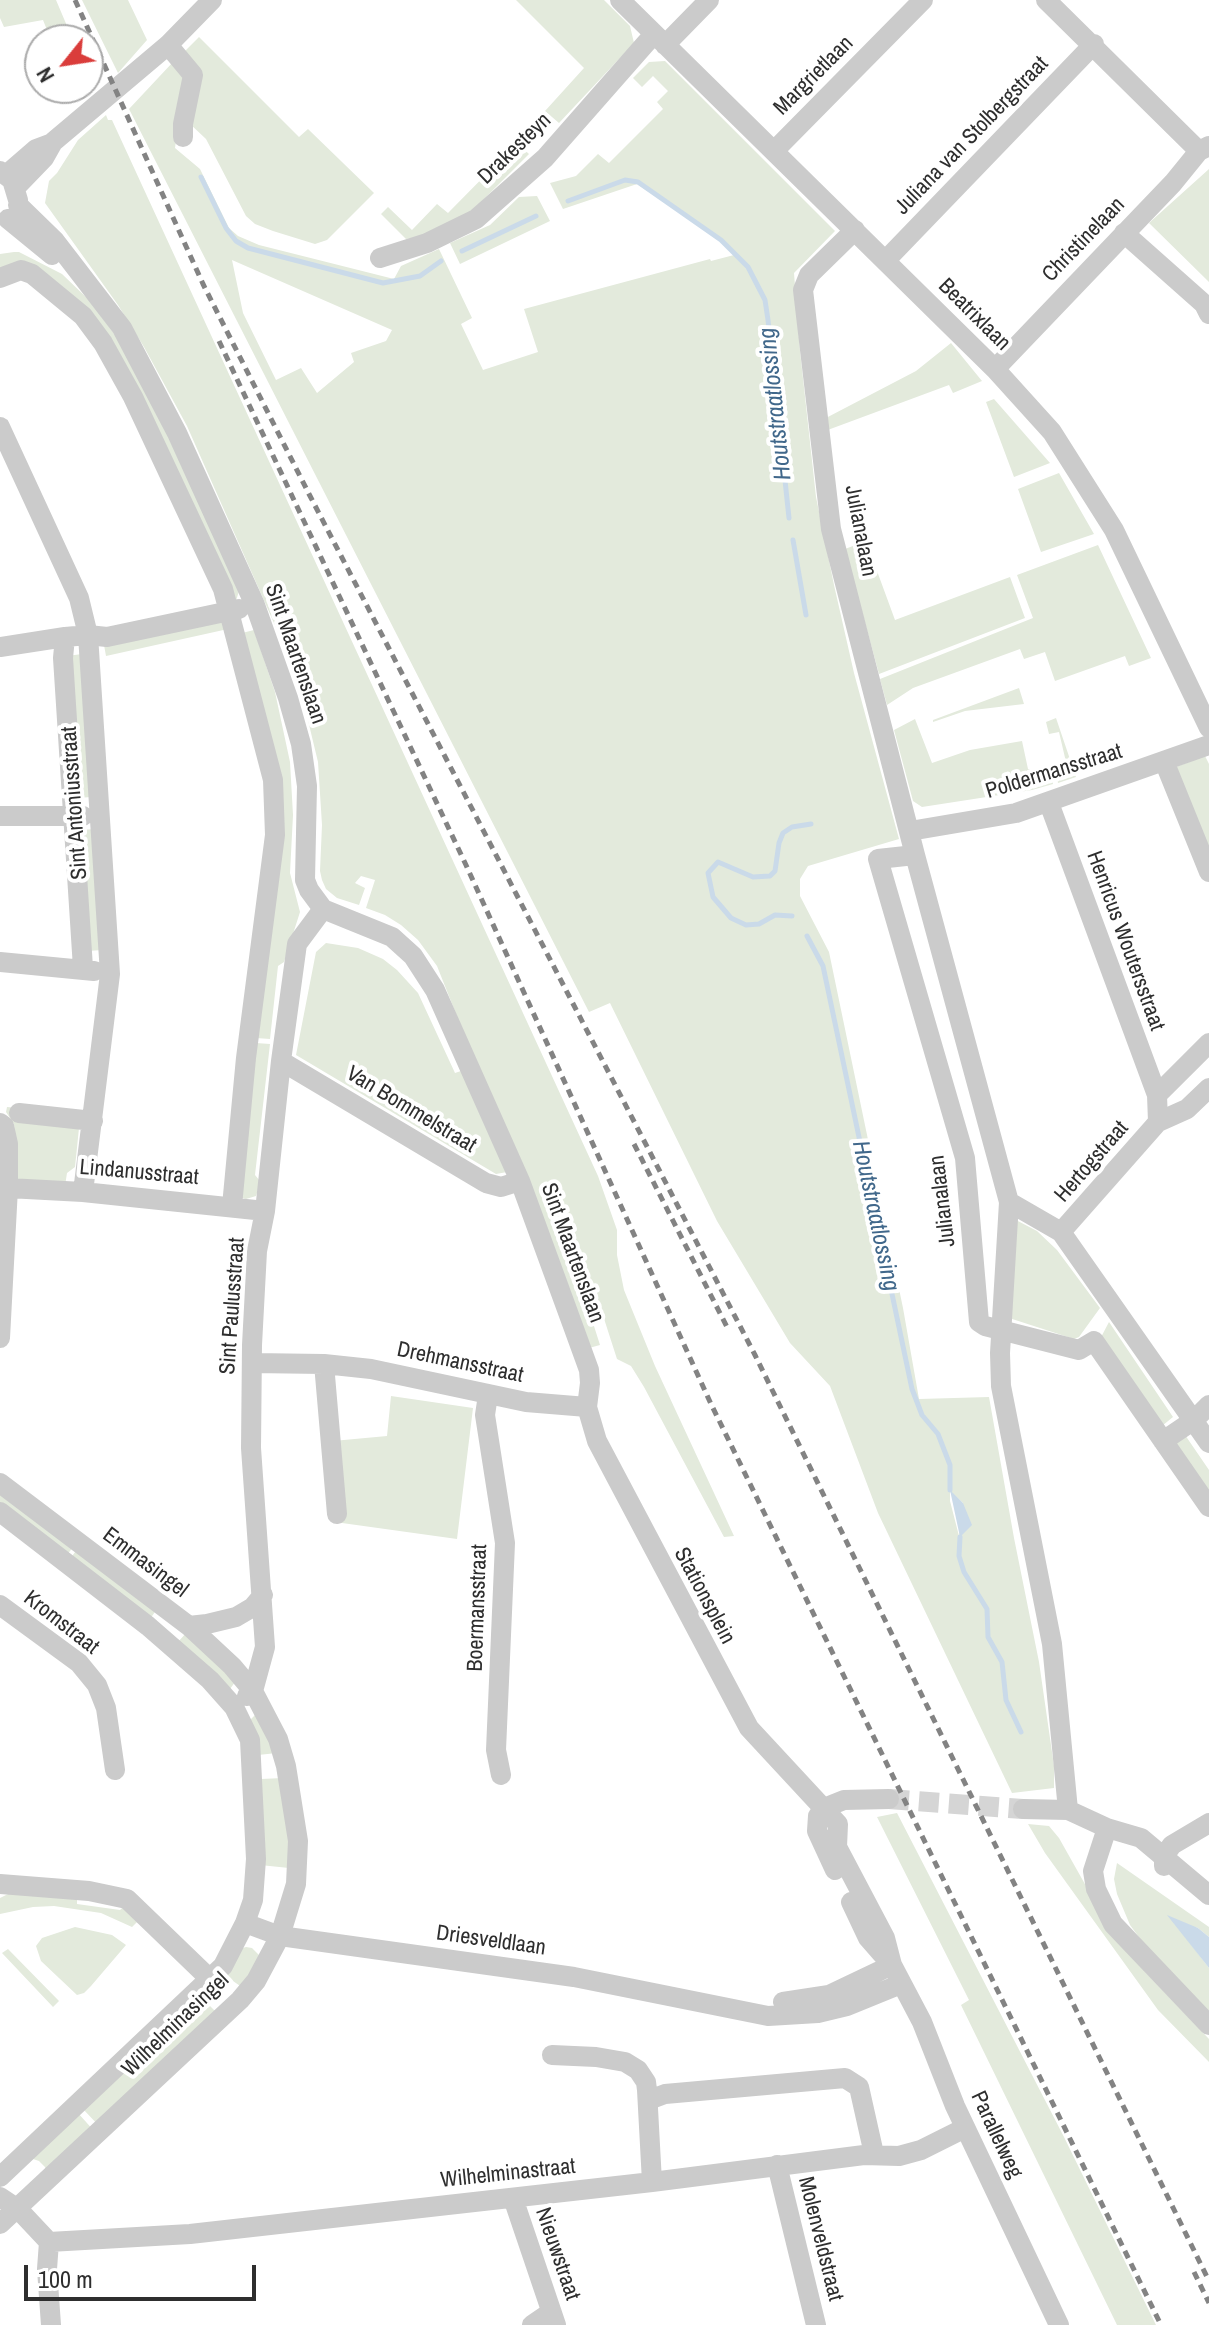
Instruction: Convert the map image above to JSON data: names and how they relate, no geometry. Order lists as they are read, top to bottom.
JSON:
{
  "streets": {
    "street": [
      "Margrietlaan",
      "Juliana van Stolbergstraat",
      "Drakesteyn",
      "Christinelaan",
      "Beatrixlaan",
      "Julianalaan",
      "Sint Maartenslaan",
      "Poldermansstraat",
      "Sint Antoniusstraat",
      "Henricus Woutersstraat",
      "Van Bommelstraat",
      "Hertogstraat",
      "Lindanusstraat",
      "Sint Paulusstraat",
      "Drehmansstraat",
      "Emmasingel",
      "Stationsplein",
      "Boermansstraat",
      "Kromstraat",
      "Driesveldlaan",
      "Wilhelminasingel",
      "Parallelweg",
      "Wilhelminastraat",
      "Molenveldstraat",
      "Nieuwstraat"
    ]
  },
  "crossings": [
    ["Margrietlaan", "Beatrixlaan"],
    ["Juliana van Stolbergstraat", "Beatrixlaan"],
    ["Drakesteyn", "Beatrixlaan"],
    ["Christinelaan", "Beatrixlaan"],
    ["Beatrixlaan", "Julianalaan"],
    ["Julianalaan", "Poldermansstraat"],
    ["Sint Maartenslaan", "Van Bommelstraat"],
    ["Sint Maartenslaan", "Sint Paulusstraat"],
    ["Sint Maartenslaan", "Stationsplein"],
    ["Poldermansstraat", "Henricus Woutersstraat"],
    ["Sint Antoniusstraat", "Lindanusstraat"],
    ["Henricus Woutersstraat", "Hertogstraat"],
    ["Van Bommelstraat", "Sint Paulusstraat"],
    ["Lindanusstraat", "Sint Paulusstraat"],
    ["Sint Paulusstraat", "Drehmansstraat"],
    ["Sint Paulusstraat", "Emmasingel"],
    ["Drehmansstraat", "Stationsplein"],
    ["Drehmansstraat", "Boermansstraat"],
    ["Emmasingel", "Wilhelminasingel"],
    ["Stationsplein", "Parallelweg"],
    ["Driesveldlaan", "Wilhelminasingel"],
    ["Driesveldlaan", "Parallelweg"],
    ["Parallelweg", "Wilhelminastraat"],
    ["Wilhelminastraat", "Molenveldstraat"],
    ["Wilhelminastraat", "Nieuwstraat"]
  ],
  "water": ["Houtstraatlossing"],
  "scale_bar": "100 m",
  "north": "bottom left"
}
